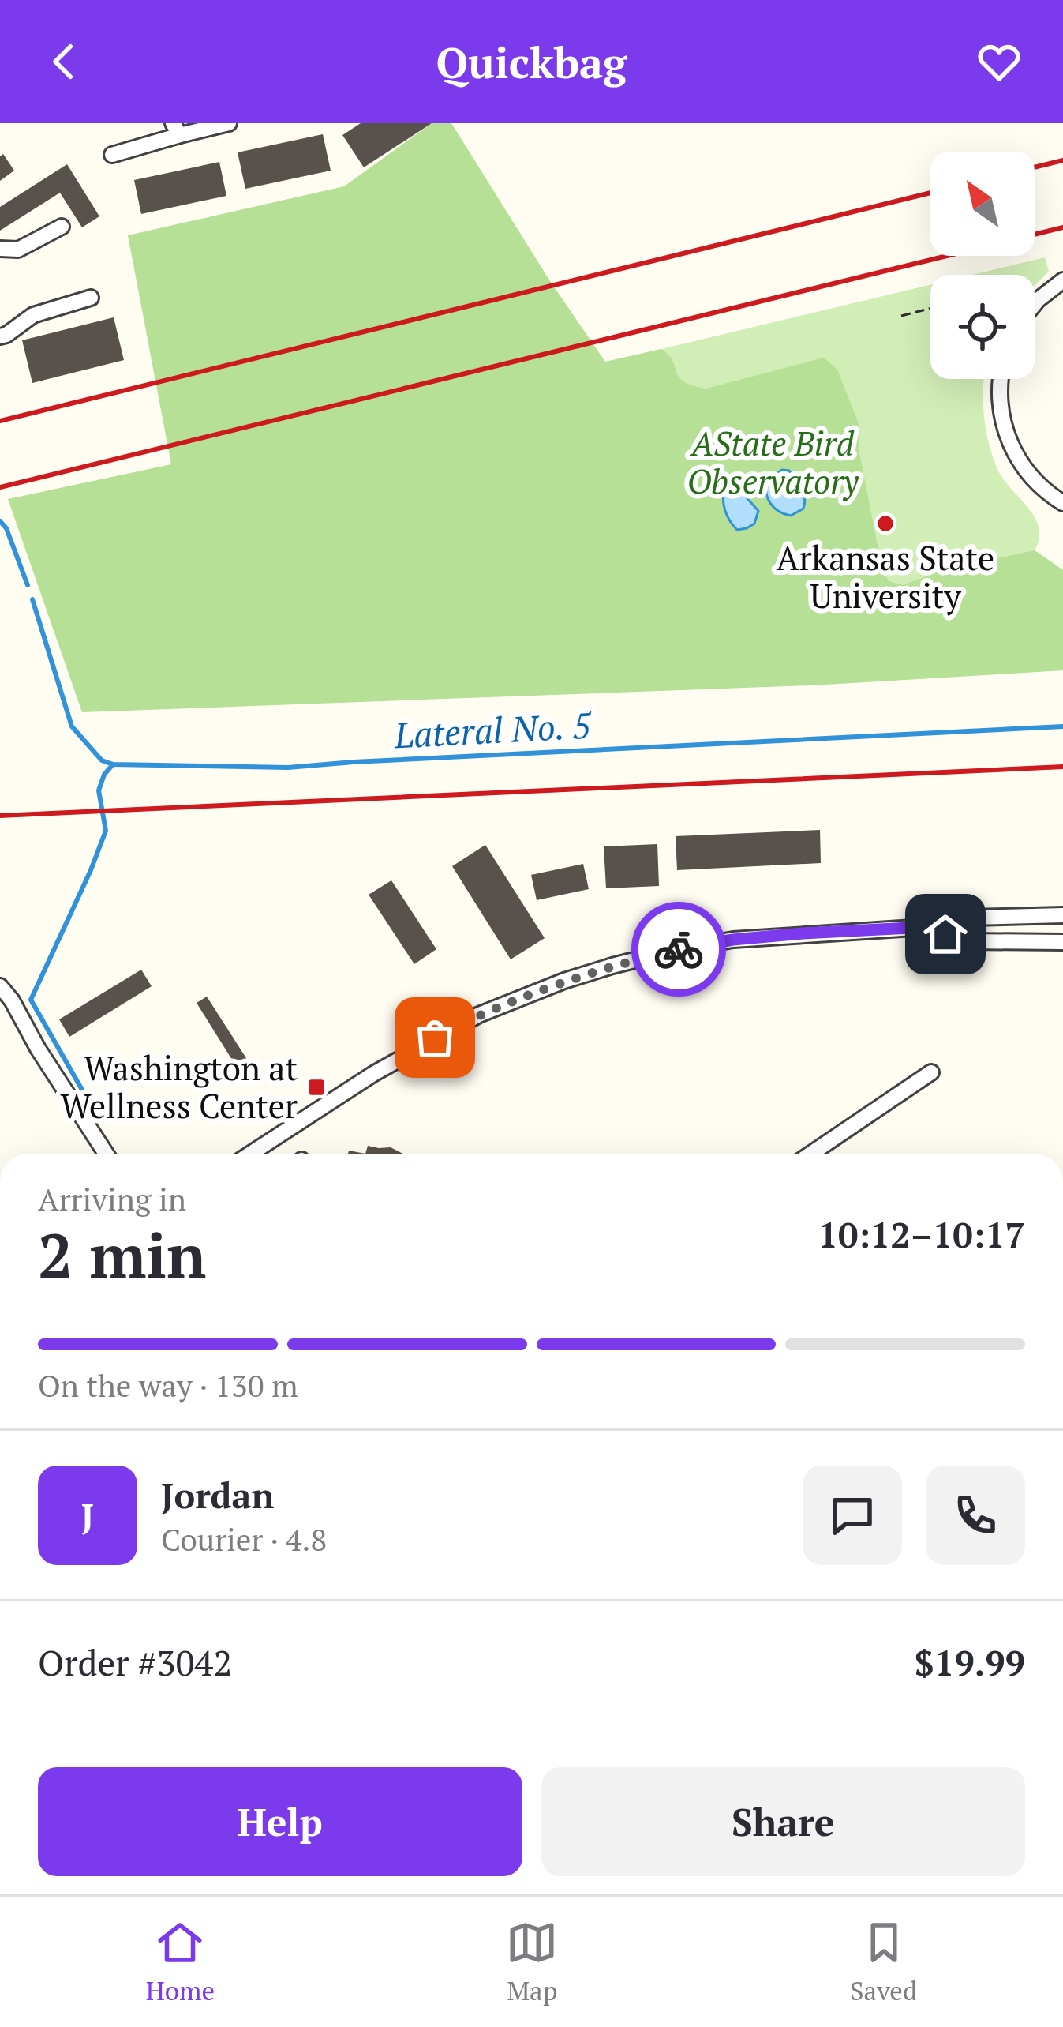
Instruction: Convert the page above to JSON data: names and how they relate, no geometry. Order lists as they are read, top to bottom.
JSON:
{
  "water": ["Lateral No. 5"],
  "parks": ["AState Bird Observatory"],
  "places": {
    "other": ["Arkansas State University"],
    "transit": ["Washington at Wellness Center"]
  },
  "north": "top left",
  "page": {
    "header": "Quickbag",
    "heading": ["2 min", "Arriving in", "10:12–10:17"],
    "panel": [
      "Jordan",
      "Courier · 4.8",
      "Order #3042",
      "$19.99"
    ],
    "bar": "On the way · 130 m",
    "round": "J",
    "buttons": ["Help", "Share"],
    "tabs": ["Home", "Map", "Saved"]
  }
}
